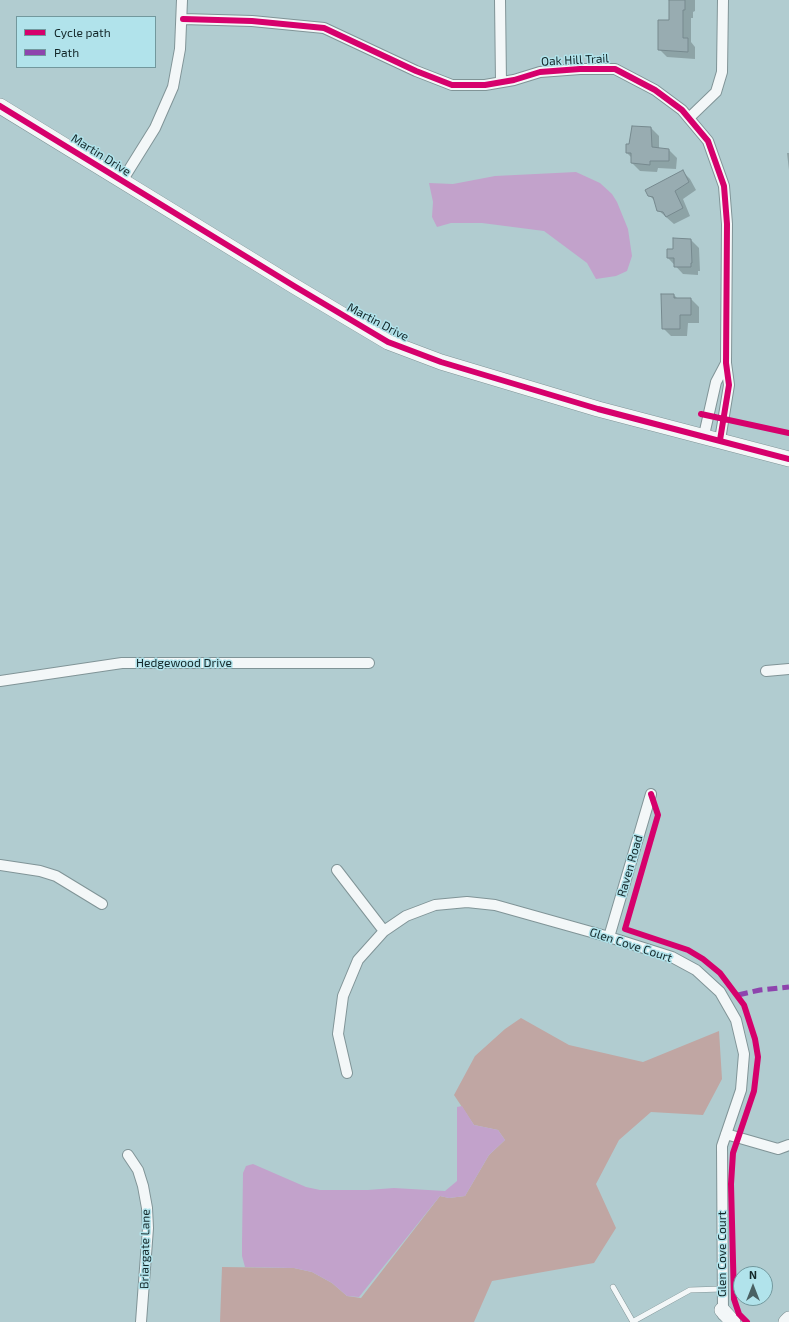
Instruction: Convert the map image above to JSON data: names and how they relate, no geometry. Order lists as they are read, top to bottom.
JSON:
{
  "streets": {
    "street": [
      "Oak Hill Trail",
      "Martin Drive",
      "Hedgewood Drive",
      "Raven Road",
      "Glen Cove Court",
      "Briargate Lane"
    ]
  },
  "crossings": [
    ["Oak Hill Trail", "Martin Drive"],
    ["Raven Road", "Glen Cove Court"]
  ],
  "legend": ["Cycle path", "Path"],
  "north": "top"
}
